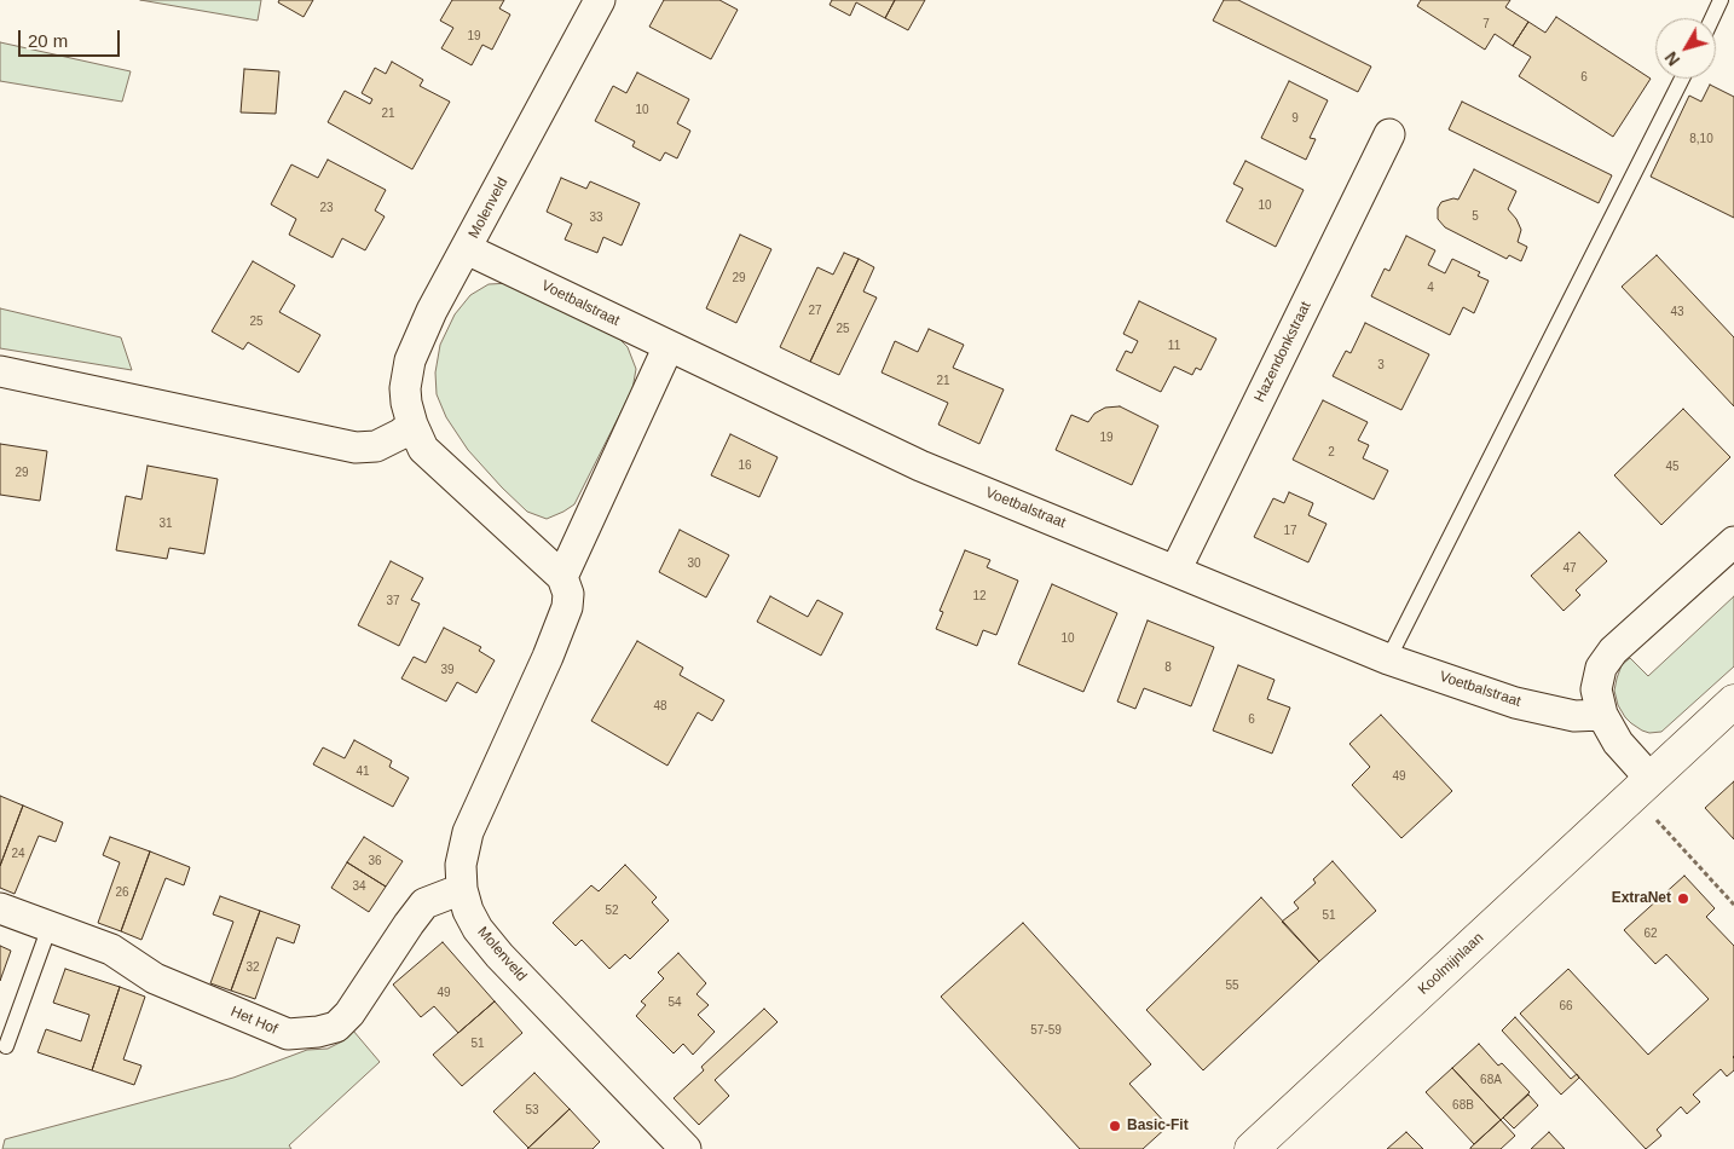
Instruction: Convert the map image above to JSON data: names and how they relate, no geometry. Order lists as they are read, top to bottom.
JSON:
{
  "streets": {
    "street": [
      "Molenveld",
      "Voetbalstraat",
      "Hazendonkstraat",
      "Koolmijnlaan",
      "Het Hof"
    ]
  },
  "crossings": [
    ["Molenveld", "Voetbalstraat"],
    ["Molenveld", "Het Hof"],
    ["Voetbalstraat", "Hazendonkstraat"]
  ],
  "places": ["ExtraNet", "Basic-Fit"],
  "house_numbers": [
    "7",
    "19",
    "6",
    "10",
    "21",
    "9",
    "8,10",
    "10",
    "23",
    "5",
    "33",
    "29",
    "4",
    "27",
    "43",
    "25",
    "25",
    "11",
    "3",
    "21",
    "19",
    "2",
    "16",
    "45",
    "29",
    "31",
    "17",
    "30",
    "47",
    "12",
    "37",
    "10",
    "8",
    "39",
    "48",
    "6",
    "41",
    "49",
    "24",
    "36",
    "34",
    "26",
    "52",
    "51",
    "62",
    "32",
    "55",
    "49",
    "54",
    "66",
    "57-59",
    "51",
    "68A",
    "68B",
    "53"
  ],
  "scale_bar": "20 m",
  "north": "bottom left"
}
